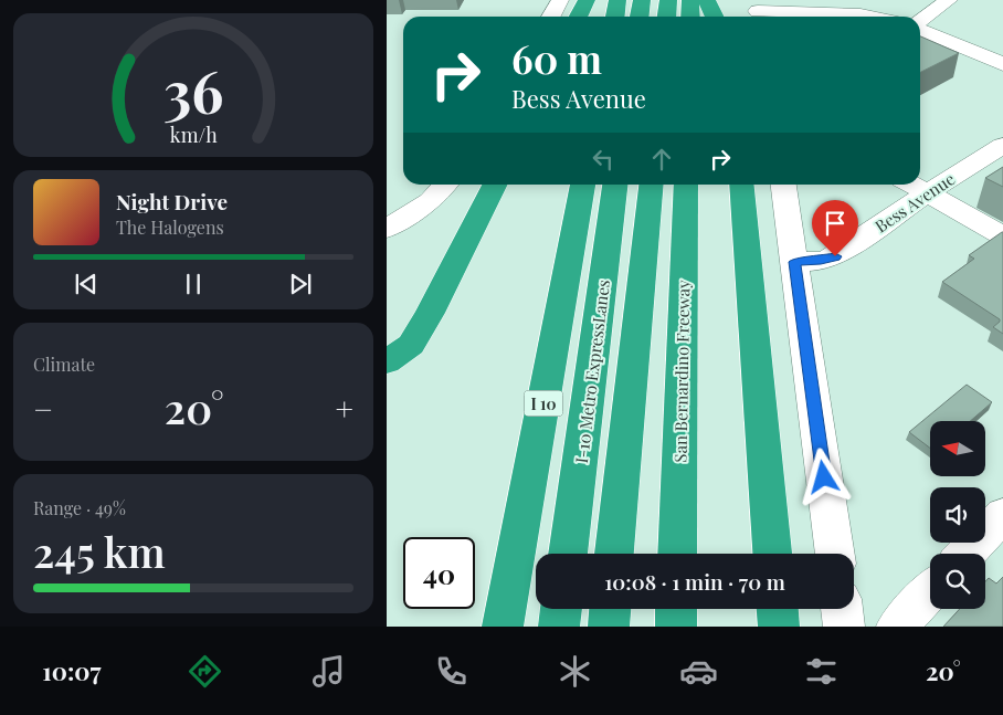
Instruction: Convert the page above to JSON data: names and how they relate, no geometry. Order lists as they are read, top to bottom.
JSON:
{
  "streets": {
    "highway": ["I-10 Metro ExpressLanes", "San Bernardino Freeway", "I 10"],
    "street": ["Bess Avenue"]
  },
  "north": "left",
  "page": {
    "turn": ["60 m", "Bess Avenue"],
    "song": ["Night Drive", "The Halogens"],
    "tile": [
      "Climate",
      ["Range · 49%", "245 km"]
    ],
    "heat": ["−", "20°", "+"],
    "limit": "40",
    "trip": "10:08 · 1 min · 70 m",
    "tabs": ["10:07", "20°"],
    "gauge": ["36", "km/h"]
  }
}
